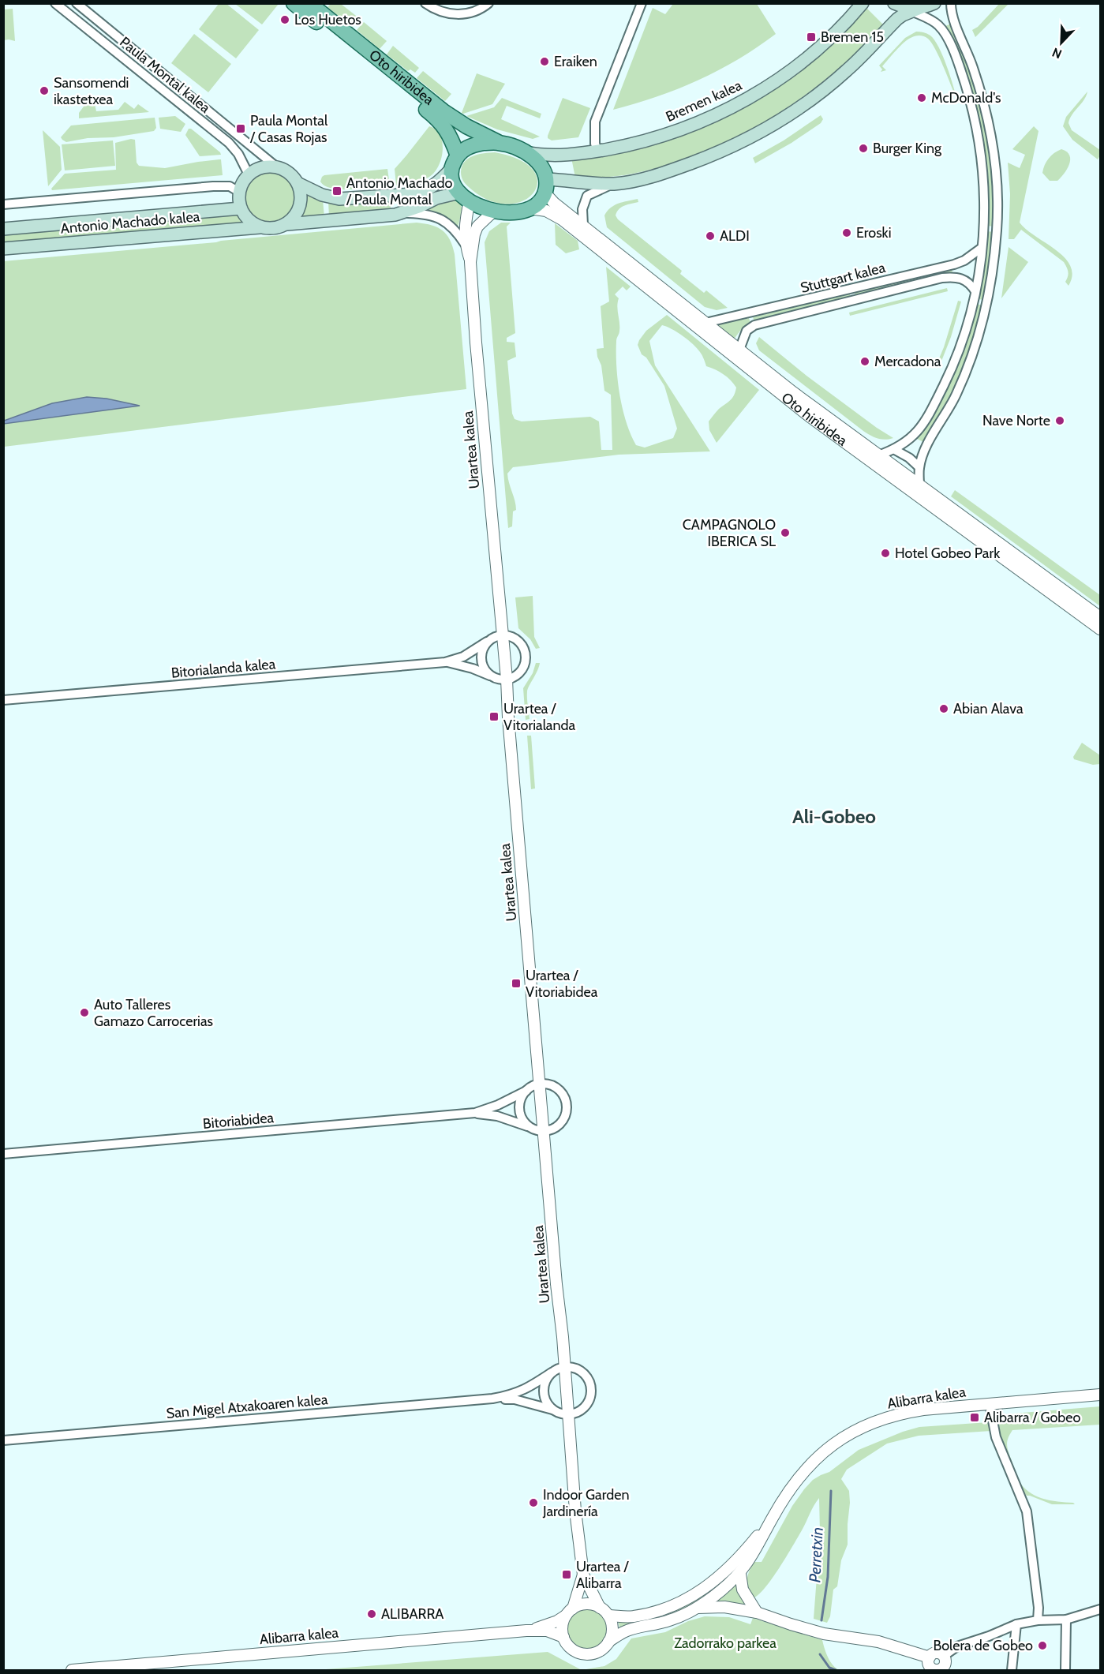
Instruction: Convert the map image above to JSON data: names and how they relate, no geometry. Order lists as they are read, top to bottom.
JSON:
{
  "streets": {
    "main road": ["Oto hiribidea", "Bremen kalea", "Antonio Machado kalea"],
    "street": [
      "Paula Montal kalea",
      "Stuttgart kalea",
      "Urartea kalea",
      "Bitorialanda kalea",
      "Bitoriabidea",
      "Alibarra kalea",
      "San Migel Atxakoaren kalea"
    ]
  },
  "crossings": [
    ["Paula Montal kalea", "Antonio Machado kalea"],
    ["Oto hiribidea", "Bremen kalea"],
    ["Oto hiribidea", "Stuttgart kalea"],
    ["Oto hiribidea", "Urartea kalea"],
    ["Bremen kalea", "Urartea kalea"],
    ["Urartea kalea", "Alibarra kalea"]
  ],
  "districts": ["Ali-Gobeo"],
  "water": ["Perretxin"],
  "parks": ["Zadorrako parkea"],
  "places": {
    "other": [
      "Los Huetos",
      "Eraiken",
      "Sansomendi ikastetxea",
      "McDonald's",
      "Burger King",
      "Eroski",
      "ALDI",
      "Mercadona",
      "Nave Norte",
      "CAMPAGNOLO IBERICA SL",
      "Hotel Gobeo Park",
      "Abian Alava",
      "Auto Talleres Gamazo Carrocerias",
      "Indoor Garden Jardinería",
      "ALIBARRA",
      "Bolera de Gobeo"
    ],
    "transit": [
      "Bremen 15",
      "Paula Montal / Casas Rojas",
      "Antonio Machado / Paula Montal",
      "Urartea / Vitorialanda",
      "Urartea / Vitoriabidea",
      "Alibarra / Gobeo",
      "Urartea / Alibarra"
    ]
  },
  "north": "bottom left"
}
